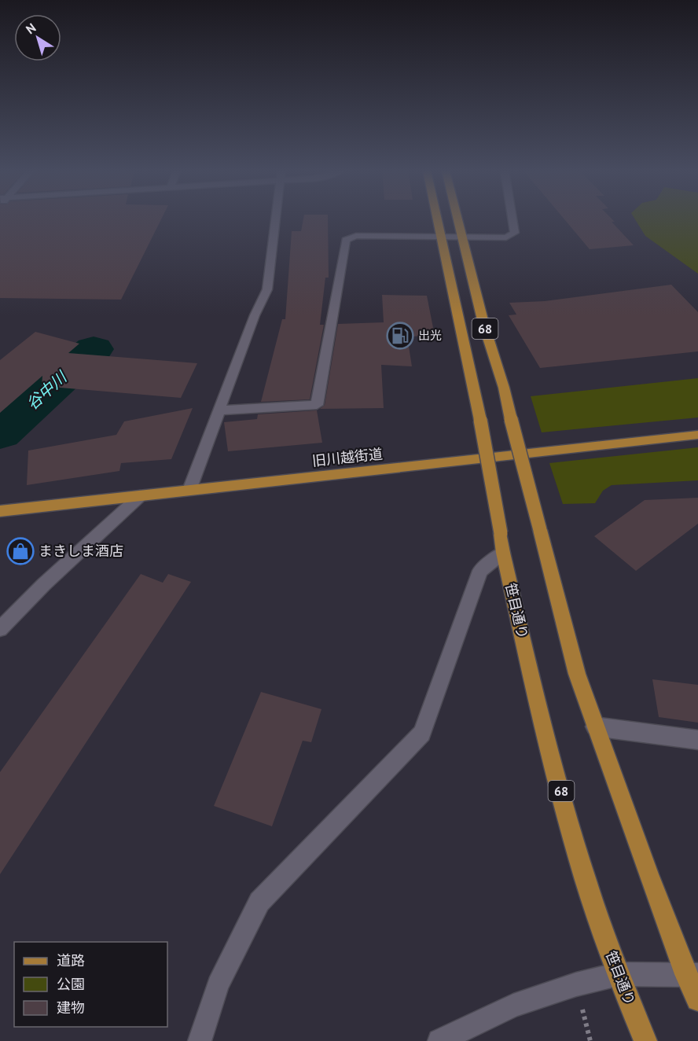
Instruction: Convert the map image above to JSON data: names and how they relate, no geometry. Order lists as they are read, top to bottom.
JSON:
{
  "streets": {
    "main road": ["68", "旧川越街道", "笹目通り"]
  },
  "water": ["谷中川"],
  "places": {
    "fuel station": ["出光"],
    "shop": ["まきしま酒店"]
  },
  "legend": ["道路", "公園", "建物"],
  "north": "top left"
}
